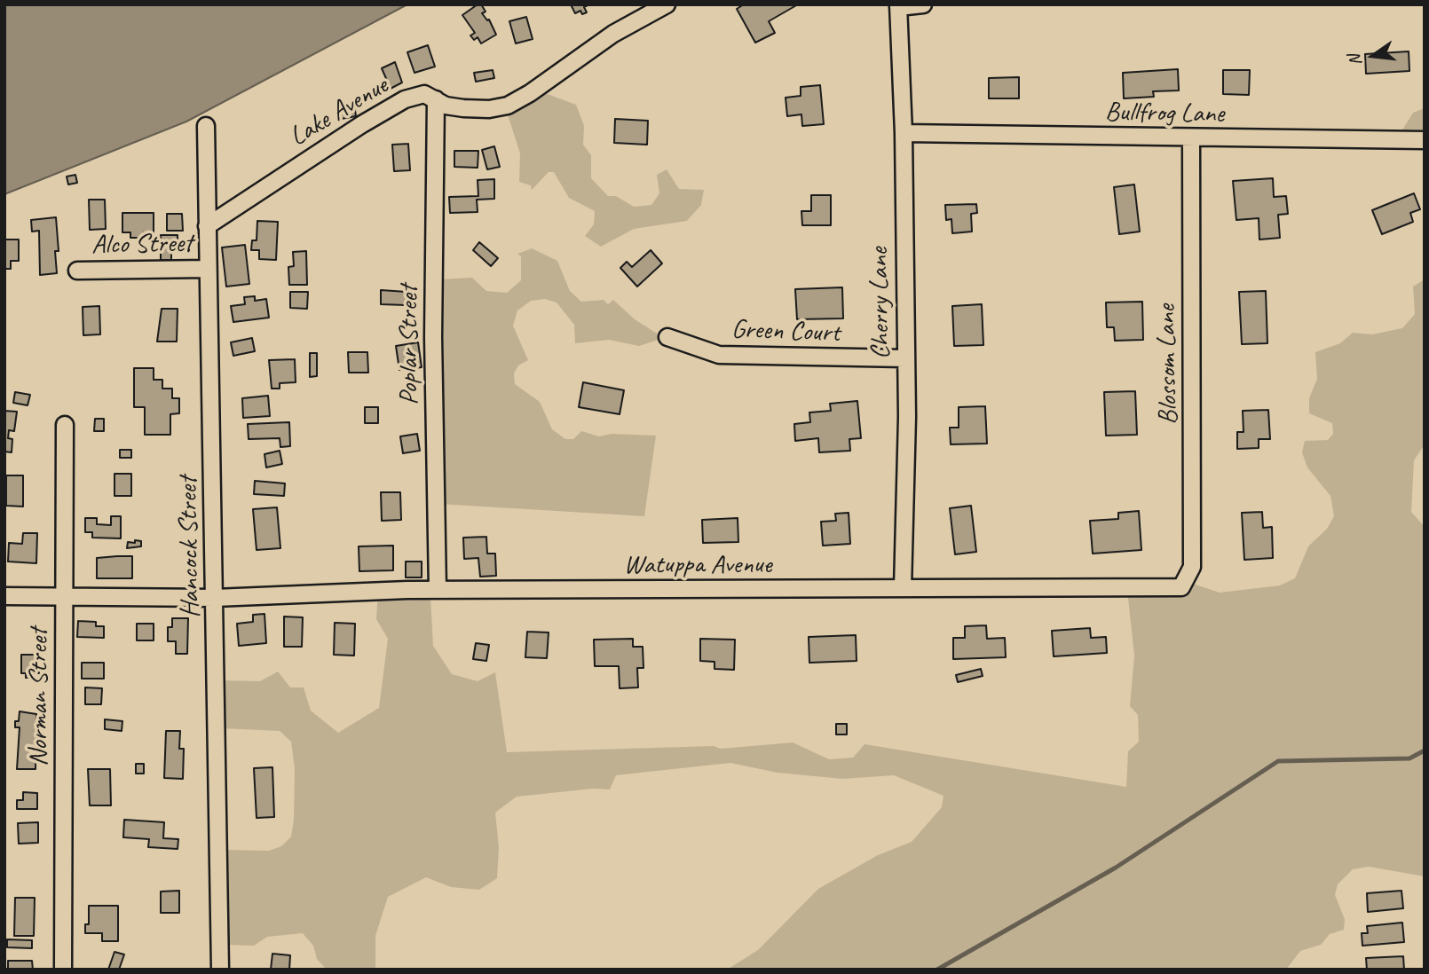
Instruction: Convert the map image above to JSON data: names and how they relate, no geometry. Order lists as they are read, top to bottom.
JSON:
{
  "streets": {
    "street": [
      "Lake Avenue",
      "Bullfrog Lane",
      "Alco Street",
      "Cherry Lane",
      "Green Court",
      "Poplar Street",
      "Blossom Lane",
      "Hancock Street",
      "Watuppa Avenue",
      "Norman Street"
    ]
  },
  "crossings": [
    ["Lake Avenue", "Poplar Street"],
    ["Lake Avenue", "Hancock Street"],
    ["Bullfrog Lane", "Cherry Lane"],
    ["Bullfrog Lane", "Blossom Lane"],
    ["Alco Street", "Hancock Street"],
    ["Cherry Lane", "Green Court"],
    ["Cherry Lane", "Watuppa Avenue"],
    ["Poplar Street", "Watuppa Avenue"],
    ["Blossom Lane", "Watuppa Avenue"],
    ["Hancock Street", "Watuppa Avenue"],
    ["Watuppa Avenue", "Norman Street"]
  ],
  "north": "left"
}
